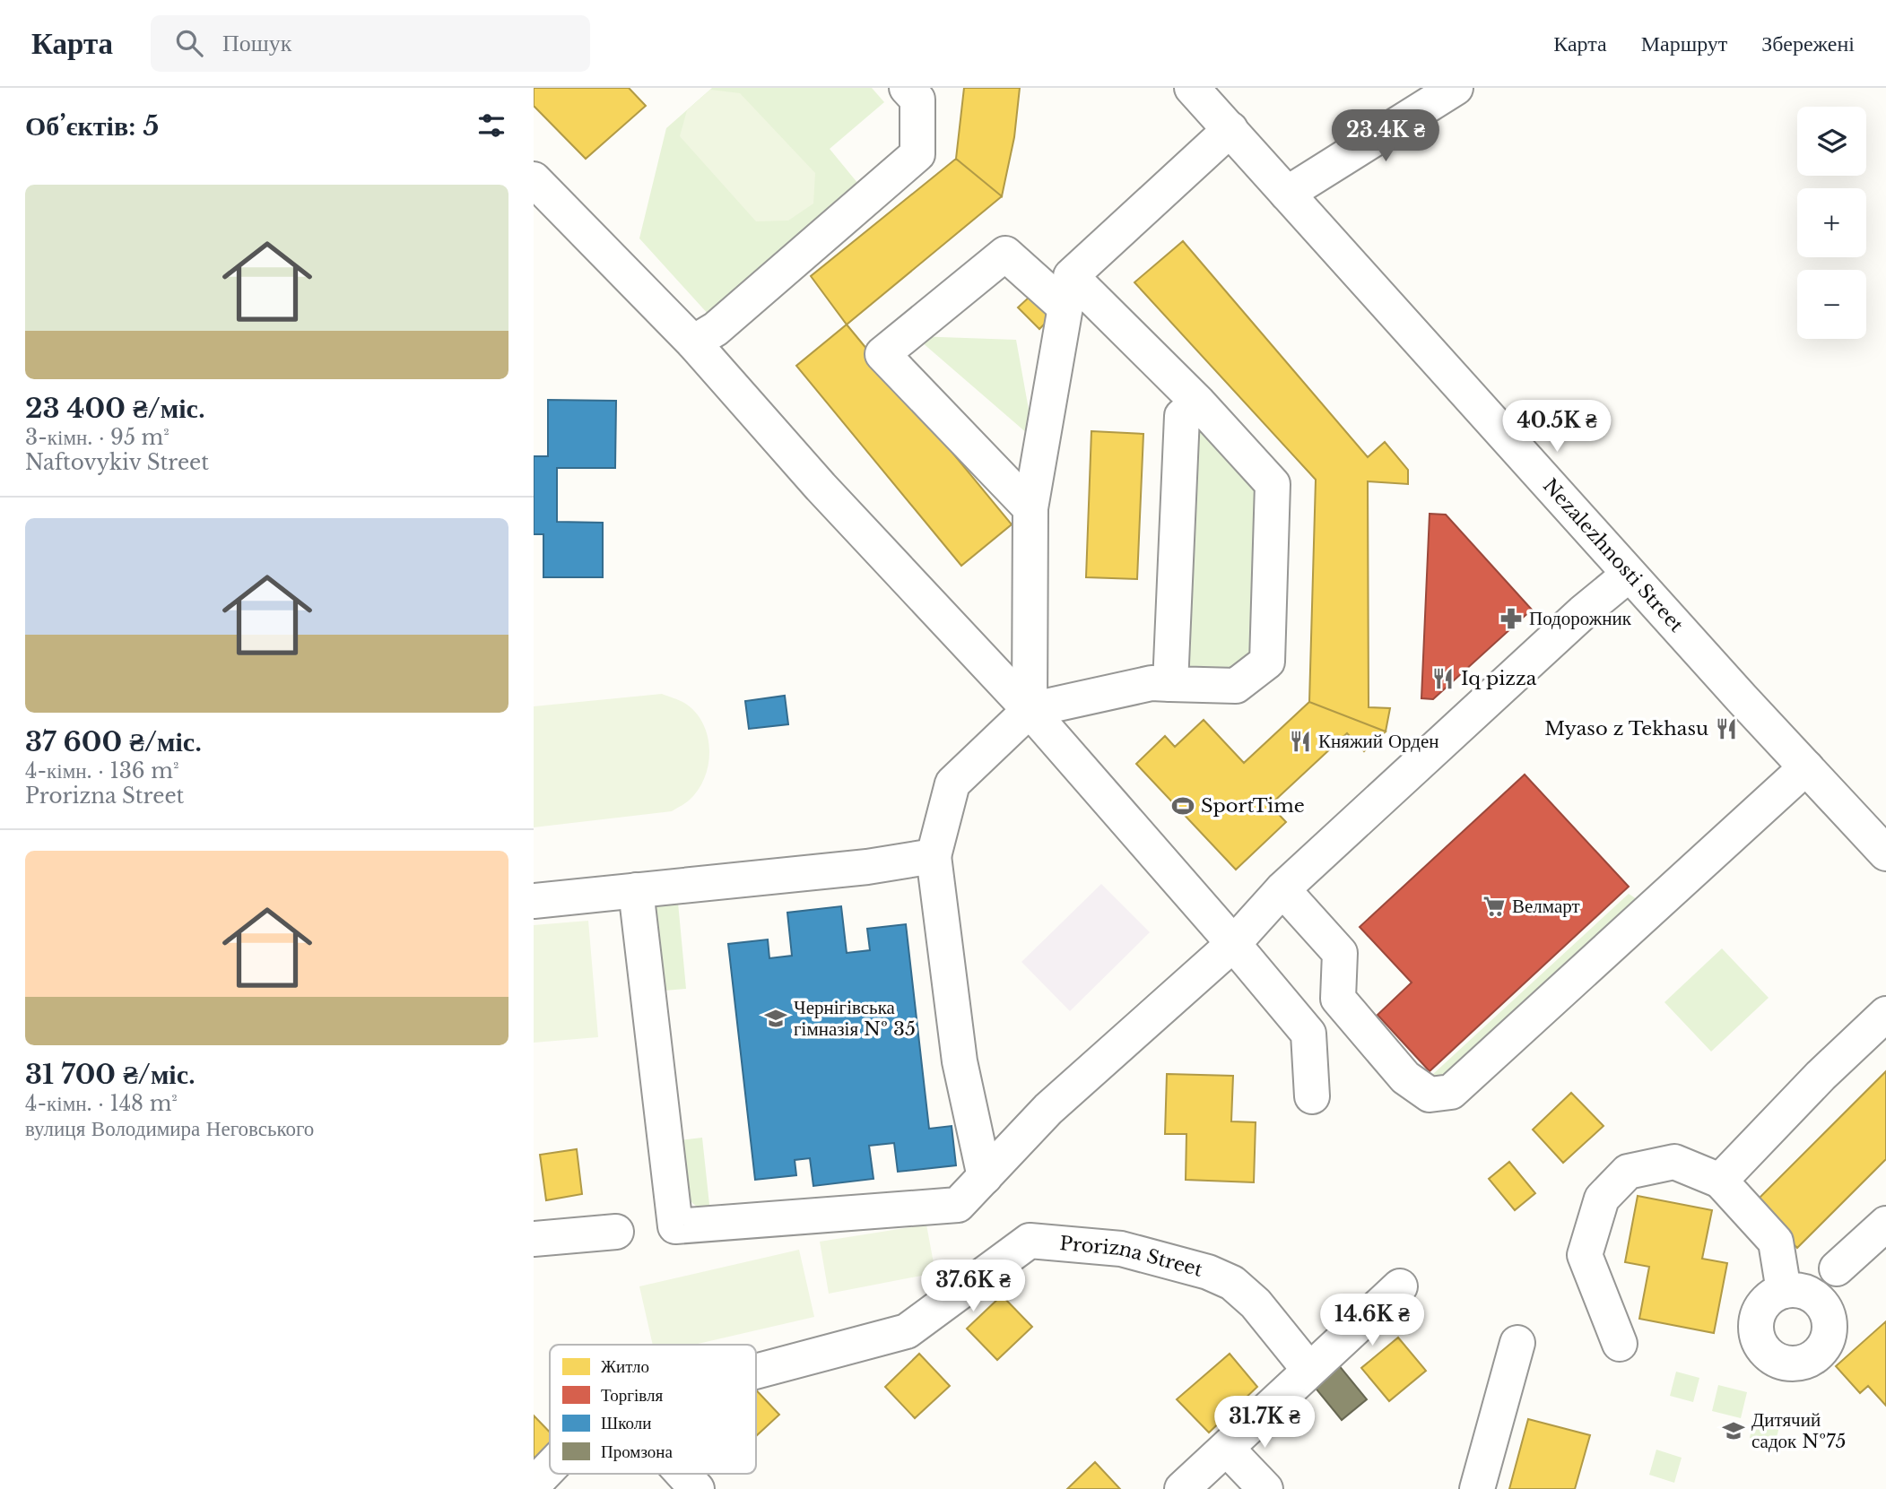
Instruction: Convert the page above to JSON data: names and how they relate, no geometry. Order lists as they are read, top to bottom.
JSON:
{
  "streets": {
    "street": ["Nezalezhnosti Street", "Prorizna Street"]
  },
  "places": {
    "pharmacy": ["Подорожник"],
    "restaurant": ["Iq pizza", "Myaso z Tekhasu", "Княжий Орден"],
    "sports": ["SportTime"],
    "supermarket": ["Велмарт"],
    "school or university": ["Чернігівська гімназія № 35", "Дитячий садок №75"]
  },
  "legend": [
    "Житло",
    "Торгівля",
    "Школи",
    "Промзона"
  ],
  "page": {
    "header": "Карта",
    "search": "Пошук",
    "nav": ["Карта", "Маршрут", "Збережені"],
    "heading": "Об’єктів: 5",
    "map_buttons": ["+", "−"],
    "price": [
      "23.4K ₴",
      "40.5K ₴",
      "37.6K ₴",
      "14.6K ₴",
      "31.7K ₴"
    ],
    "list": [
      {
        "name": "23 400 ₴/міс.",
        "note": "3-кімн. · 95 m² · Naftovykiv Street"
      },
      {
        "name": "37 600 ₴/міс.",
        "note": "4-кімн. · 136 m² · Prorizna Street"
      },
      {
        "name": "31 700 ₴/міс.",
        "note": "4-кімн. · 148 m² · вулиця Володимира Неговського"
      }
    ]
  }
}
